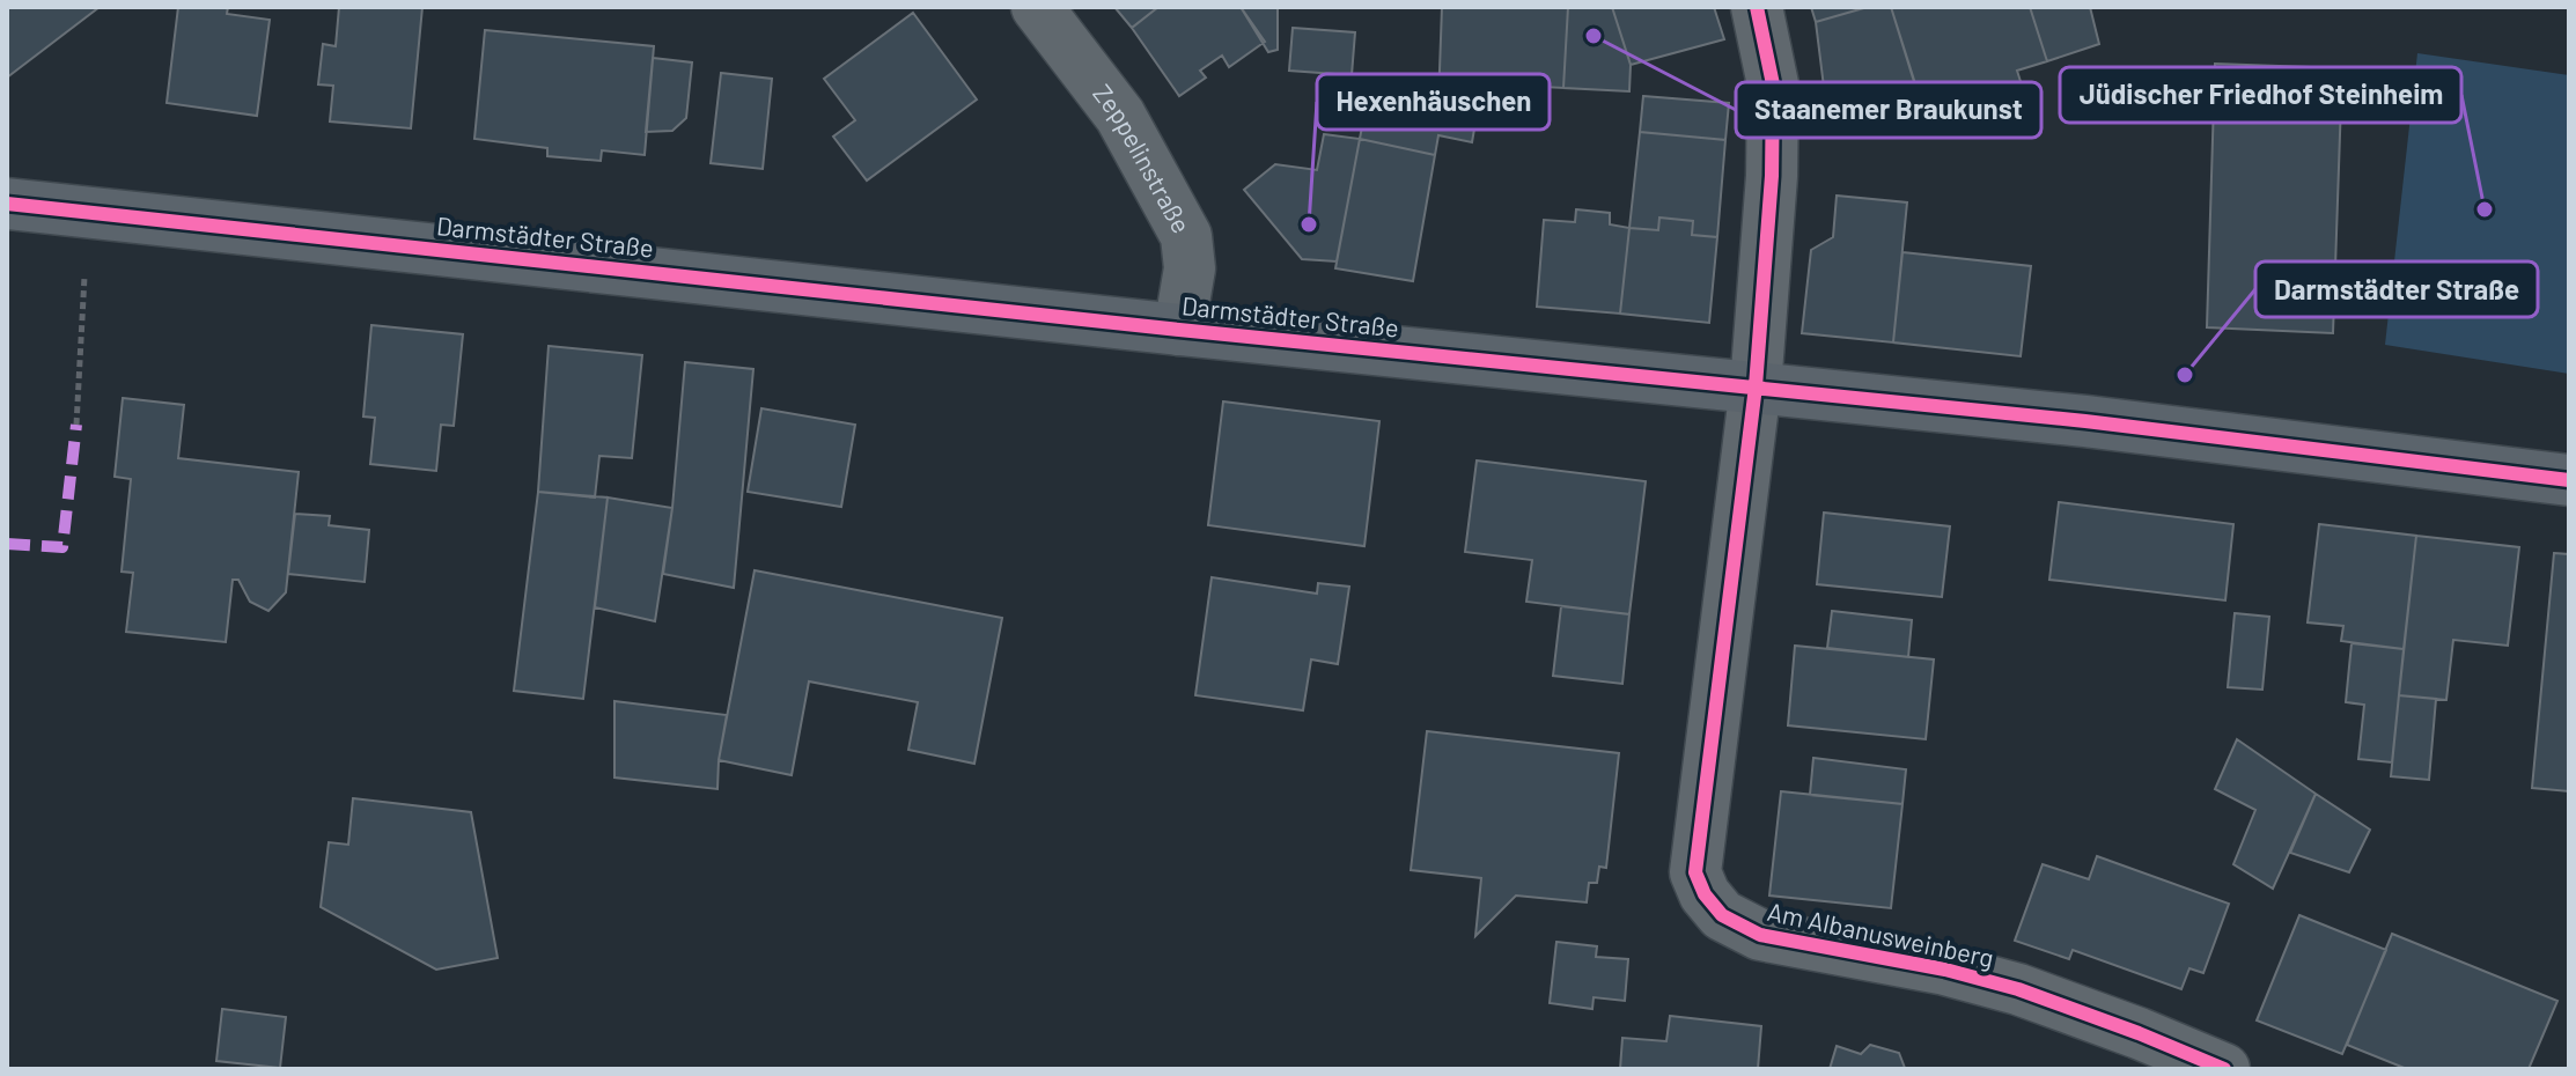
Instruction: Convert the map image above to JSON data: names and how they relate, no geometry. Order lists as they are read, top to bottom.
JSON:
{
  "streets": {
    "street": ["Zeppelinstraße", "Darmstädter Straße", "Am Albanusweinberg"]
  },
  "crossings": [
    ["Zeppelinstraße", "Darmstädter Straße"],
    ["Darmstädter Straße", "Am Albanusweinberg"]
  ],
  "places": [
    "Staanemer Braukunst",
    "Jüdischer Friedhof Steinheim",
    "Hexenhäuschen",
    "Darmstädter Straße"
  ]
}
